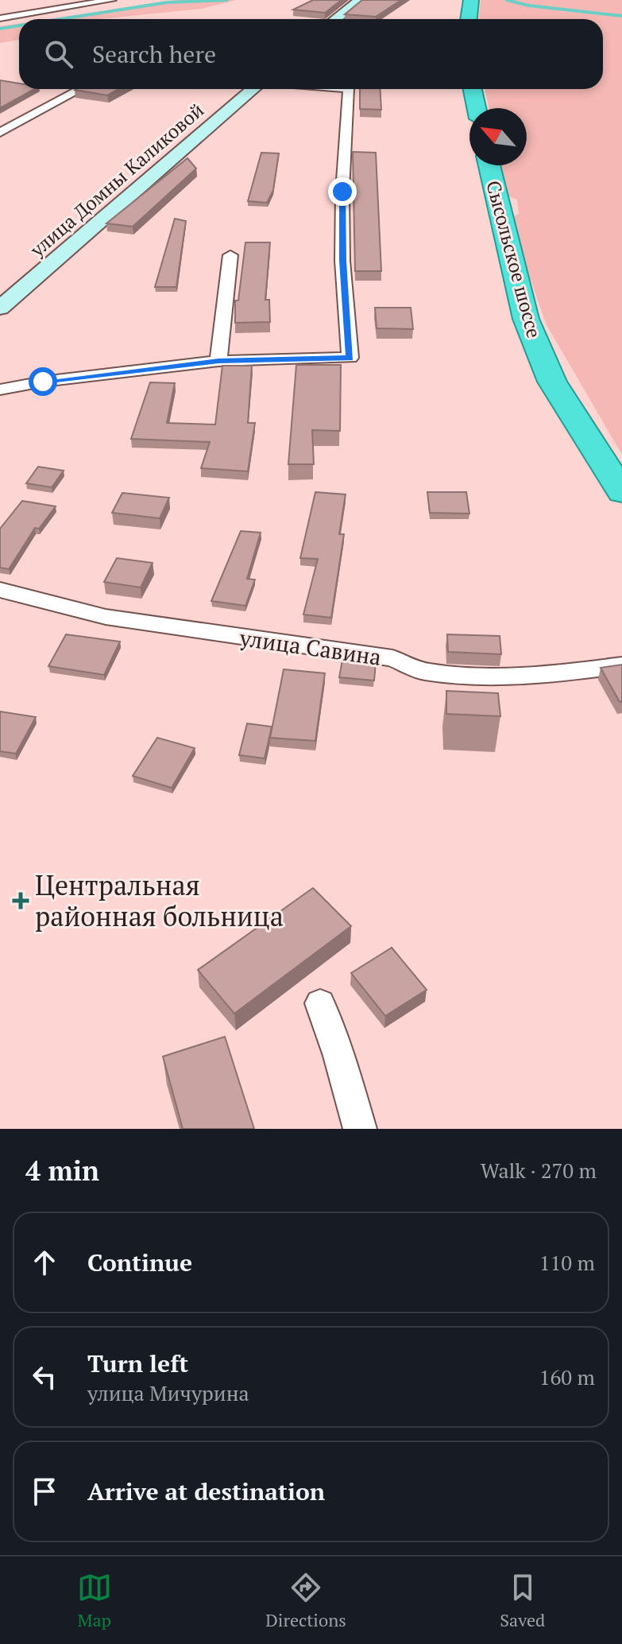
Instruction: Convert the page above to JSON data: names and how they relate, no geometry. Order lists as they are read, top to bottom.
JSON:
{
  "streets": {
    "highway": ["Сысольское шоссе"],
    "main road": ["улица Домны Каликовой"],
    "street": ["улица Савина"]
  },
  "places": {
    "health": ["Центральная районная больница"]
  },
  "north": "top left",
  "page": {
    "search": "Search here",
    "heading": ["4 min", "Walk · 270 m"],
    "list": [
      ["Continue", "110 m"],
      ["Turn left", "улица Мичурина", "160 m"],
      "Arrive at destination"
    ],
    "nav": ["Map", "Directions", "Saved"]
  }
}
